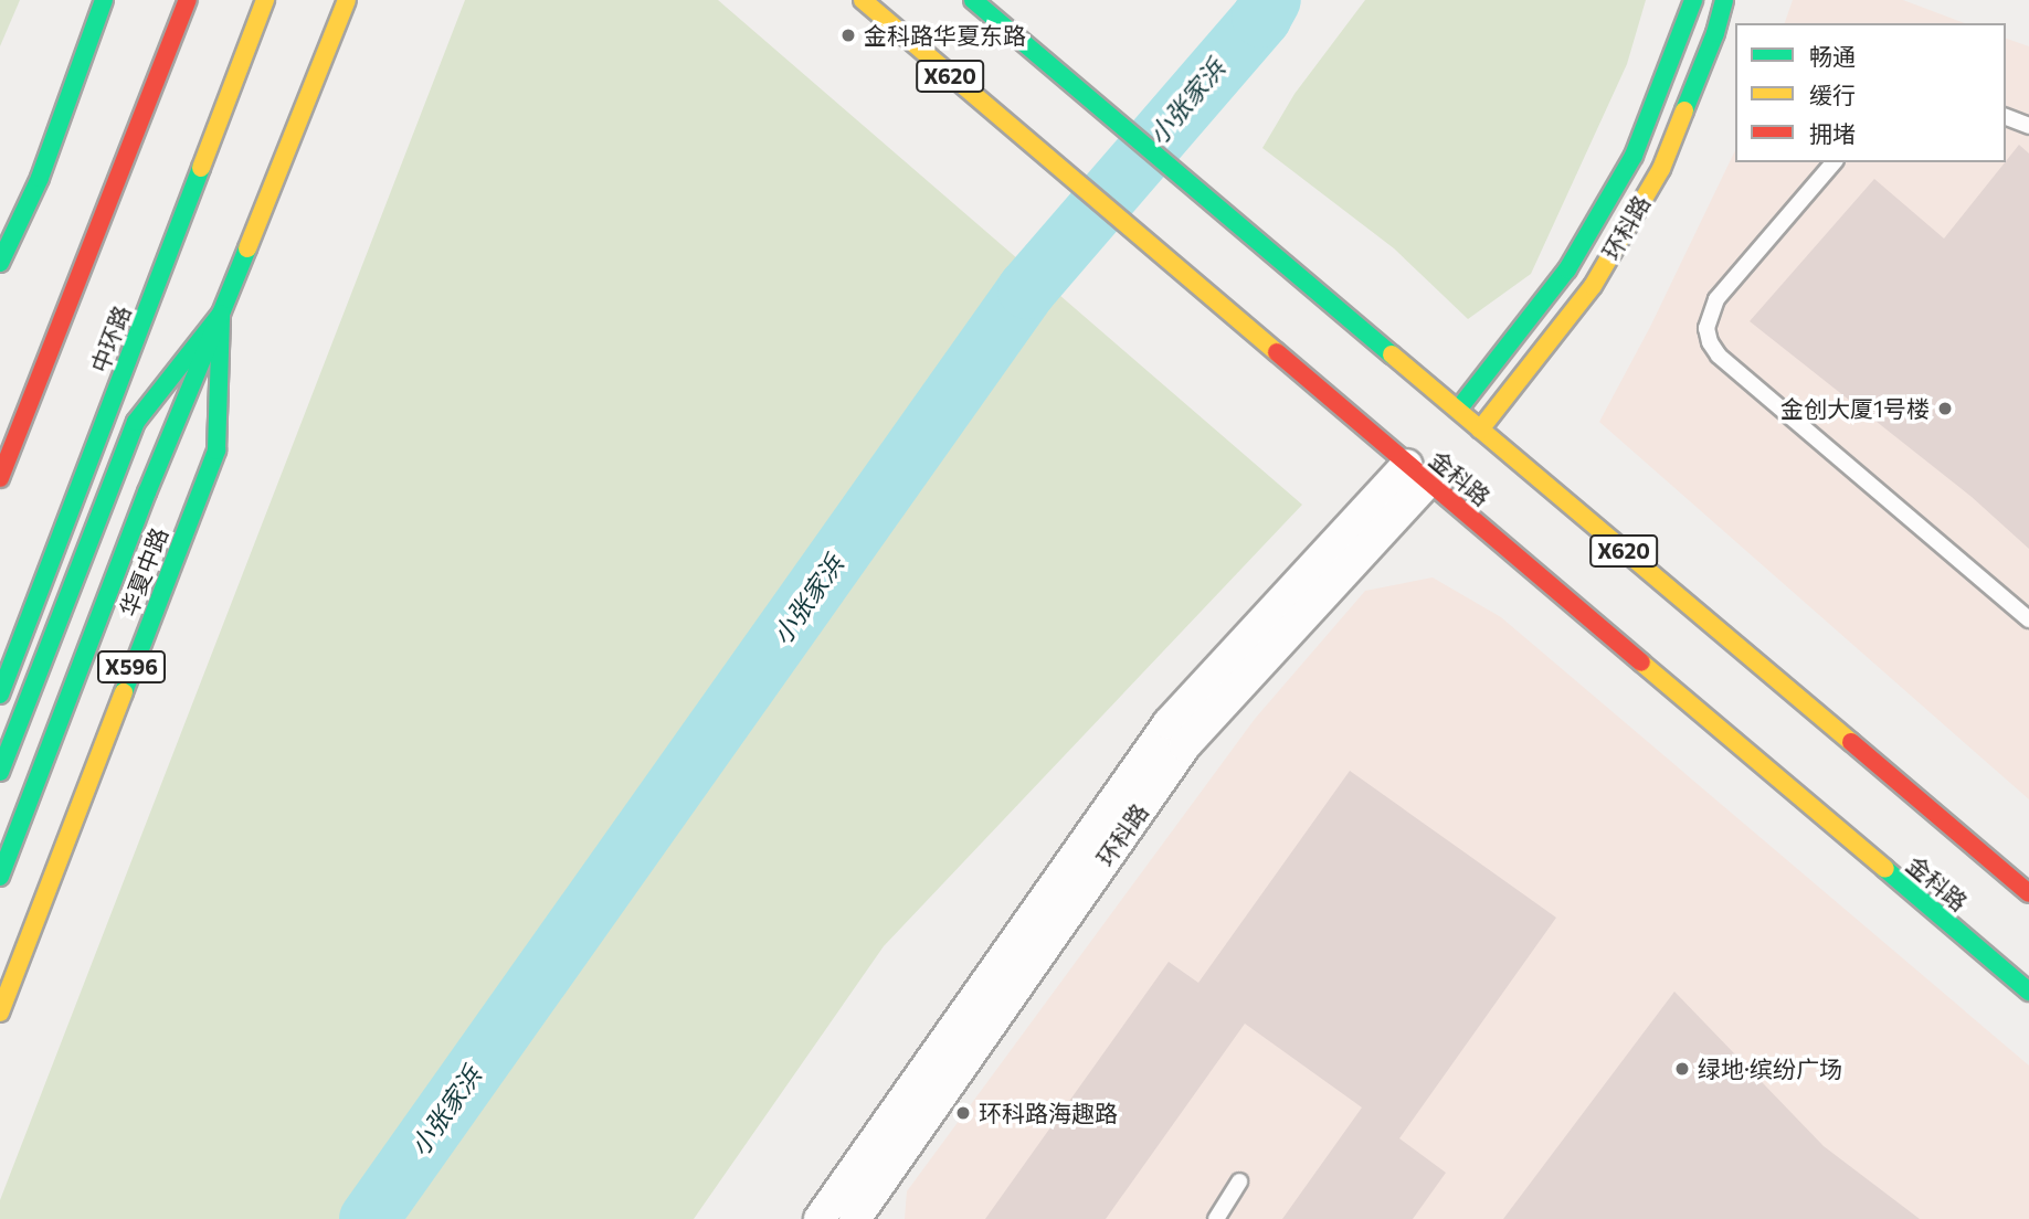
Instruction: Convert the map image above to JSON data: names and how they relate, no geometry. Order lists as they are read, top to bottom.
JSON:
{
  "streets": {
    "main road": [
      "X620",
      "环科路",
      "中环路",
      "金科路",
      "华夏中路",
      "X596"
    ]
  },
  "crossings": [
    ["X620", "环科路"],
    ["环科路", "金科路"]
  ],
  "water": ["小张家浜"],
  "places": [
    "金科路华夏东路",
    "金创大厦1号楼",
    "绿地·缤纷广场",
    "环科路海趣路"
  ],
  "legend": ["畅通", "缓行", "拥堵"]
}
